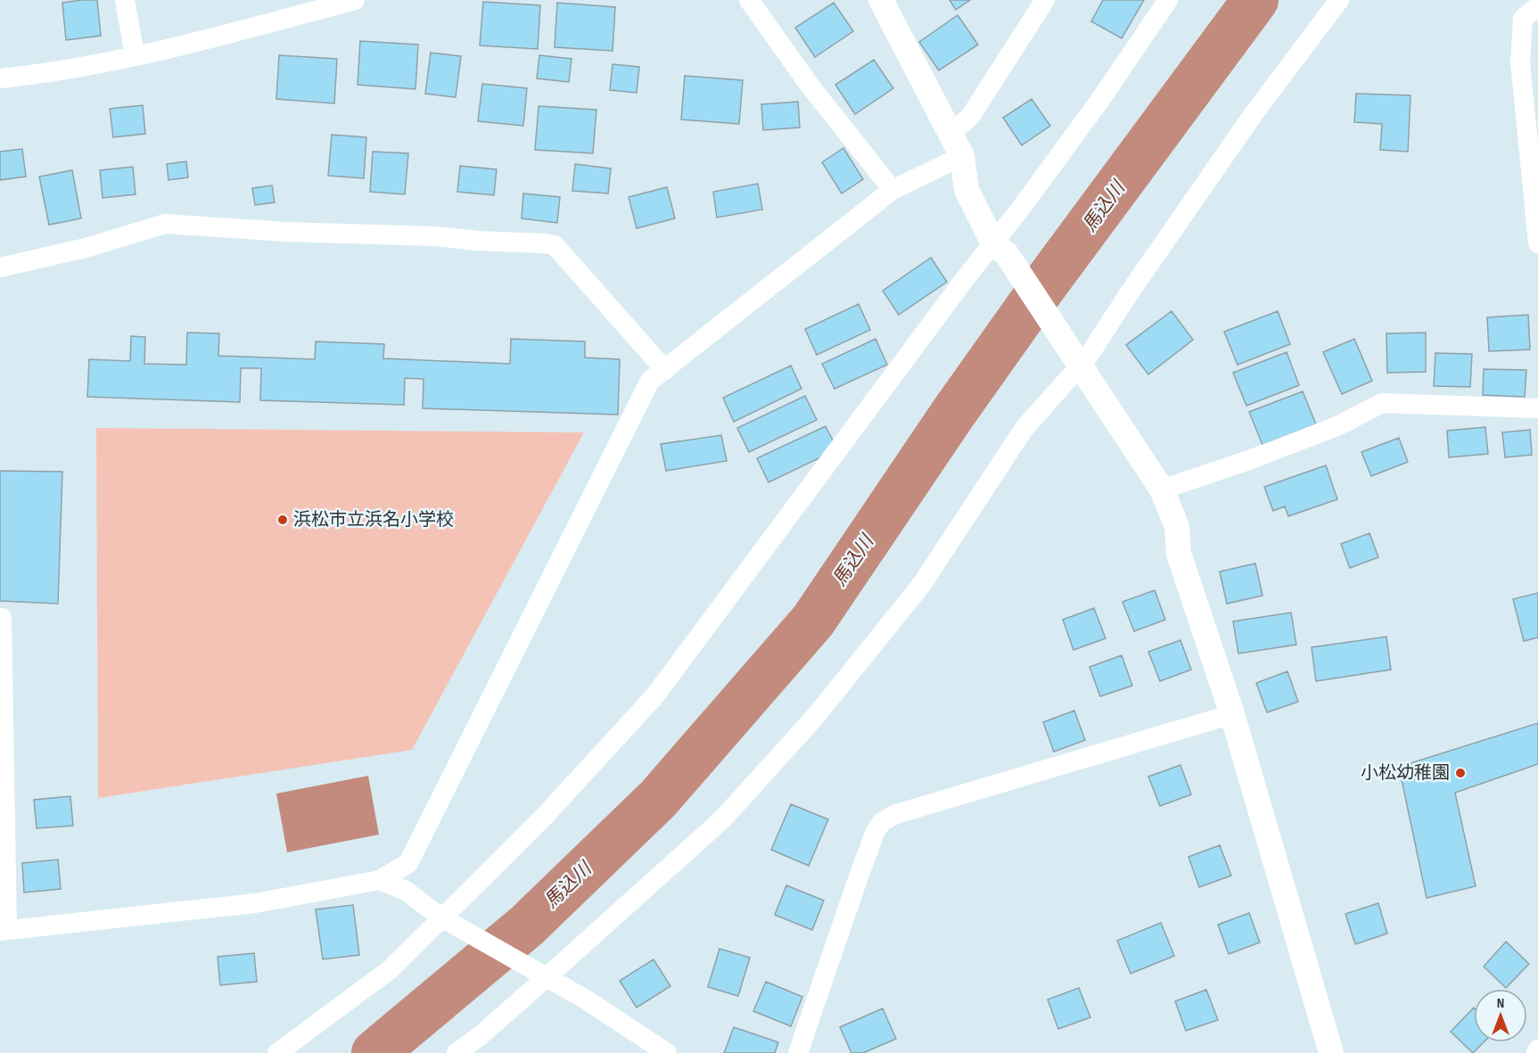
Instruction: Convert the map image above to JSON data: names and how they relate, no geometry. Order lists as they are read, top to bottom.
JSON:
{
  "water": ["馬込川"],
  "places": ["浜松市立浜名小学校", "小松幼稚園"],
  "north": "top"
}
